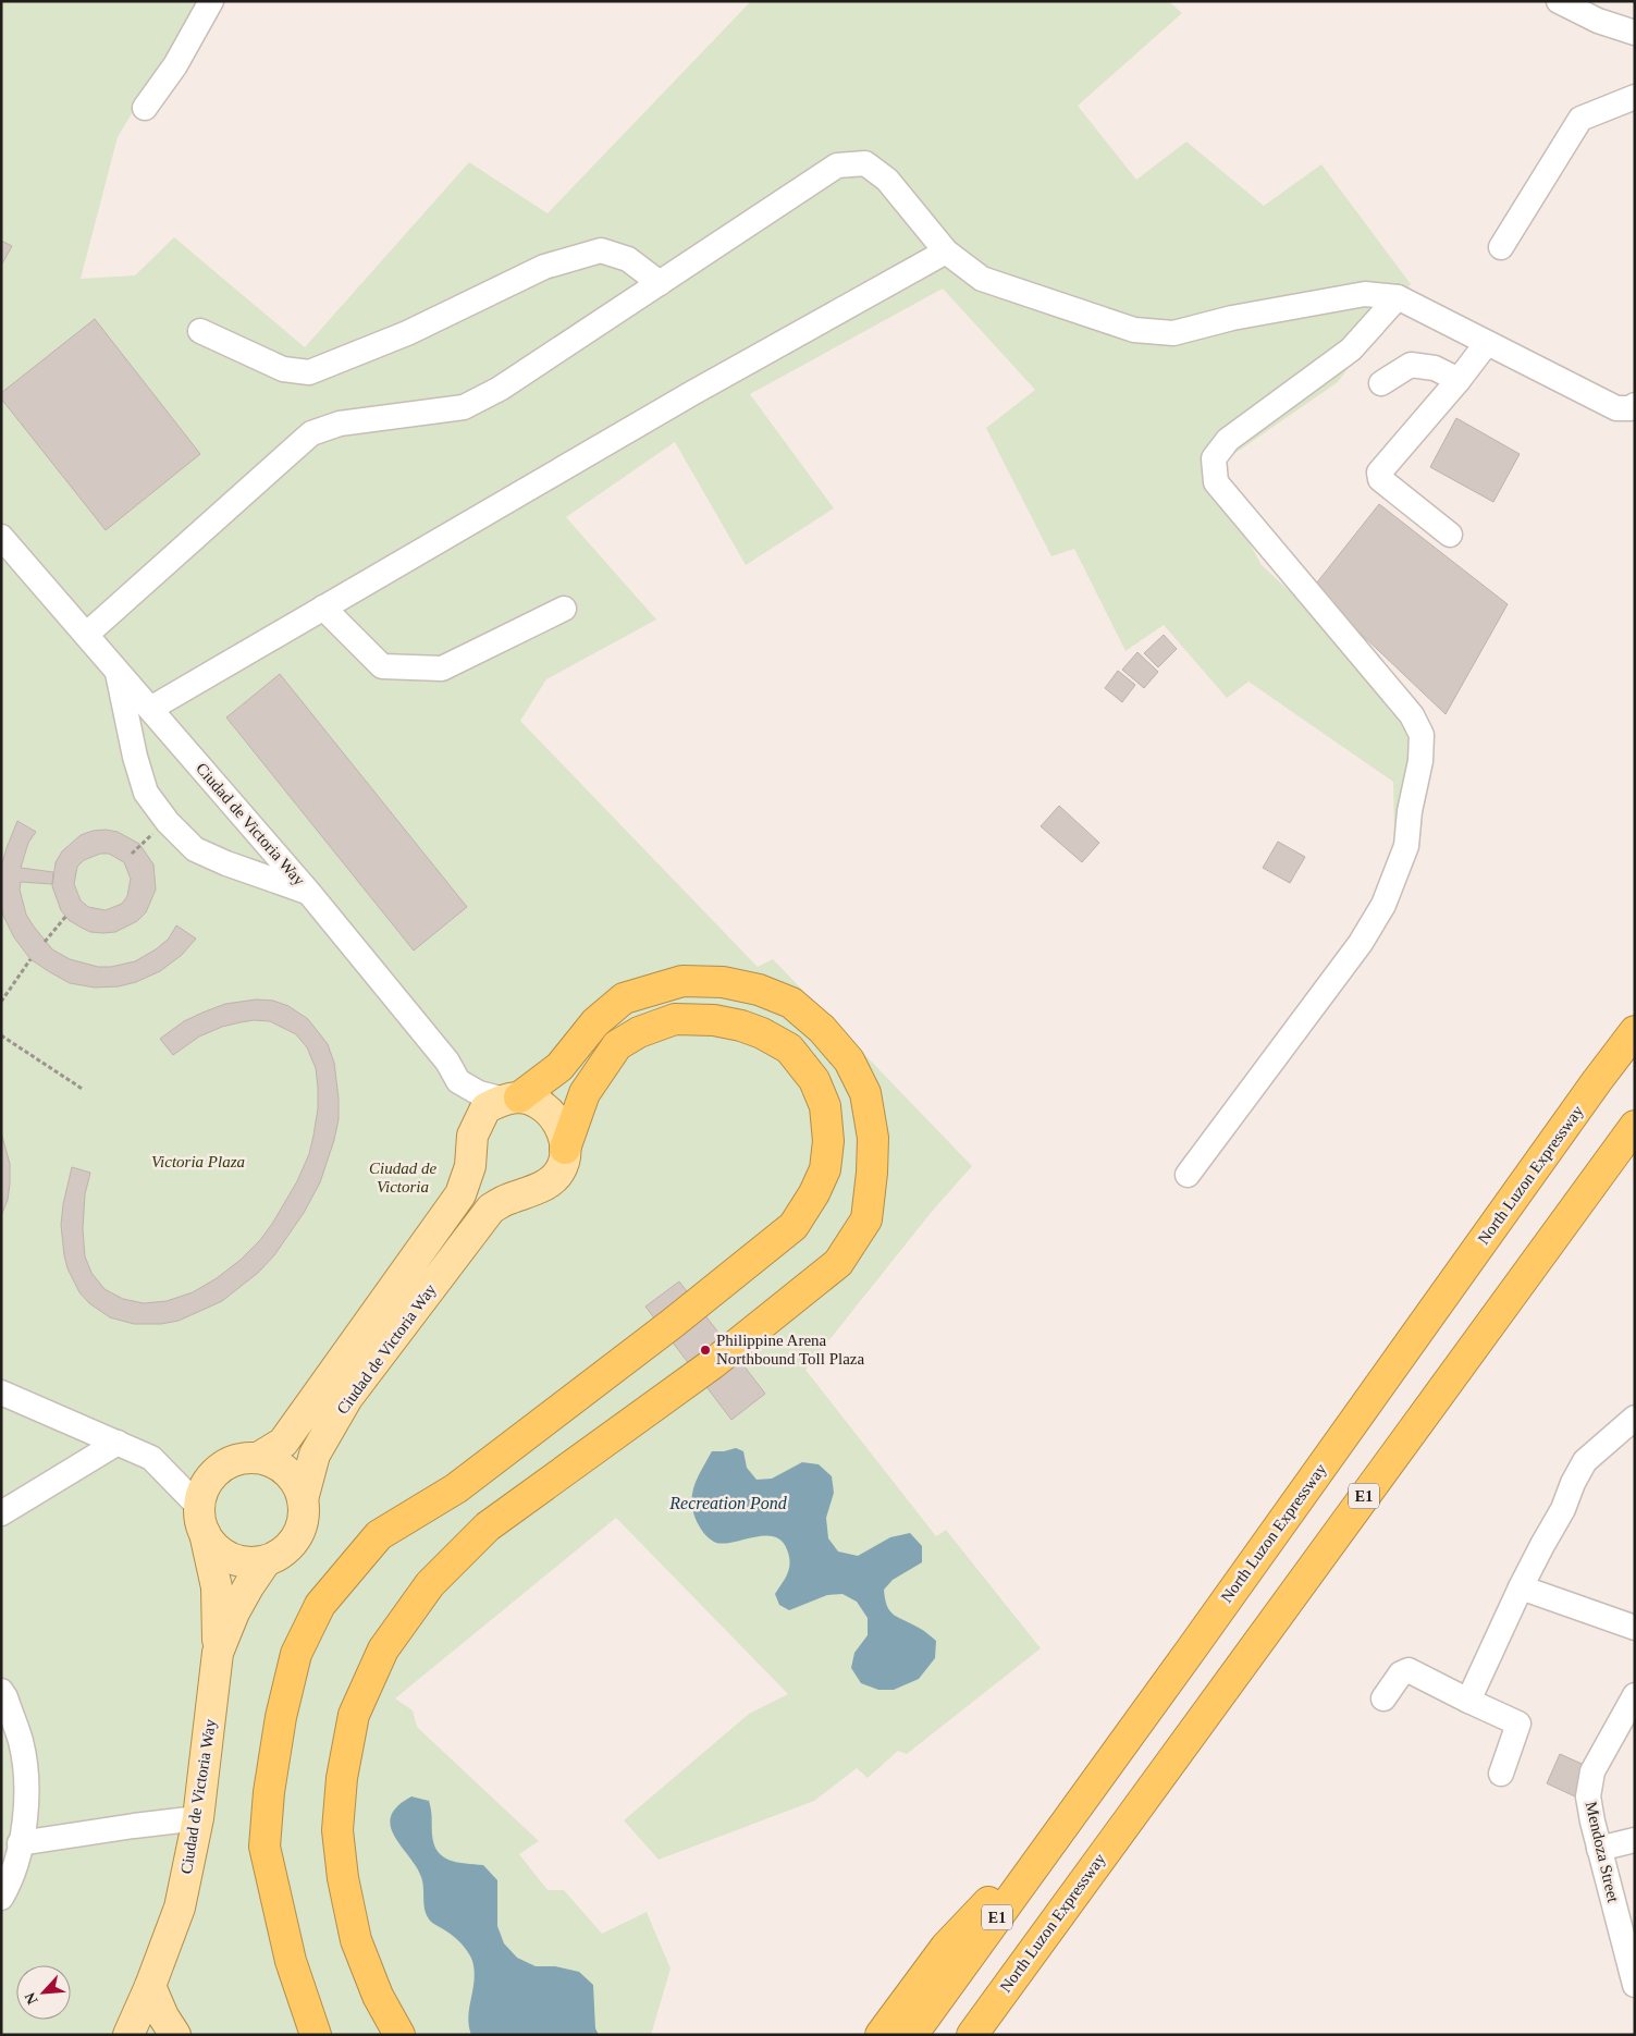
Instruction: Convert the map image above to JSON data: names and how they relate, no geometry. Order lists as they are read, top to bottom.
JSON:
{
  "streets": {
    "highway": ["North Luzon Expressway", "E1"],
    "main road": ["Ciudad de Victoria Way"],
    "street": ["Mendoza Street"]
  },
  "water": ["Recreation Pond"],
  "parks": ["Victoria Plaza", "Ciudad de Victoria"],
  "places": ["Philippine Arena Northbound Toll Plaza"],
  "north": "bottom left"
}
